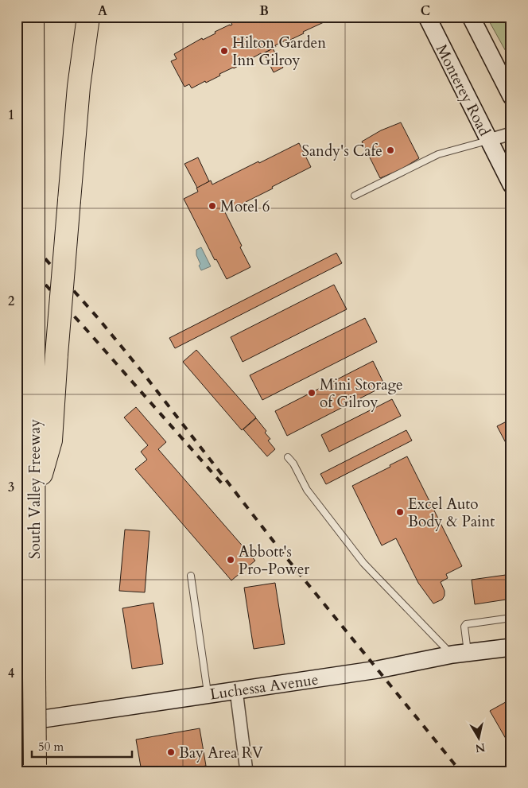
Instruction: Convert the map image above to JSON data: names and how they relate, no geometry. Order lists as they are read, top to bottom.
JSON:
{
  "streets": {
    "highway": ["South Valley Freeway"],
    "street": ["Monterey Road", "Luchessa Avenue"]
  },
  "places": [
    "Hilton Garden Inn Gilroy",
    "Sandy's Cafe",
    "Motel 6",
    "Mini Storage of Gilroy",
    "Excel Auto Body & Paint",
    "Abbott's Pro-Power",
    "Bay Area RV"
  ],
  "scale_bar": "50 m",
  "north": "bottom",
  "grid": {
    "columns": ["A", "B", "C"],
    "rows": [
      "1",
      "2",
      "3",
      "4"
    ]
  }
}
